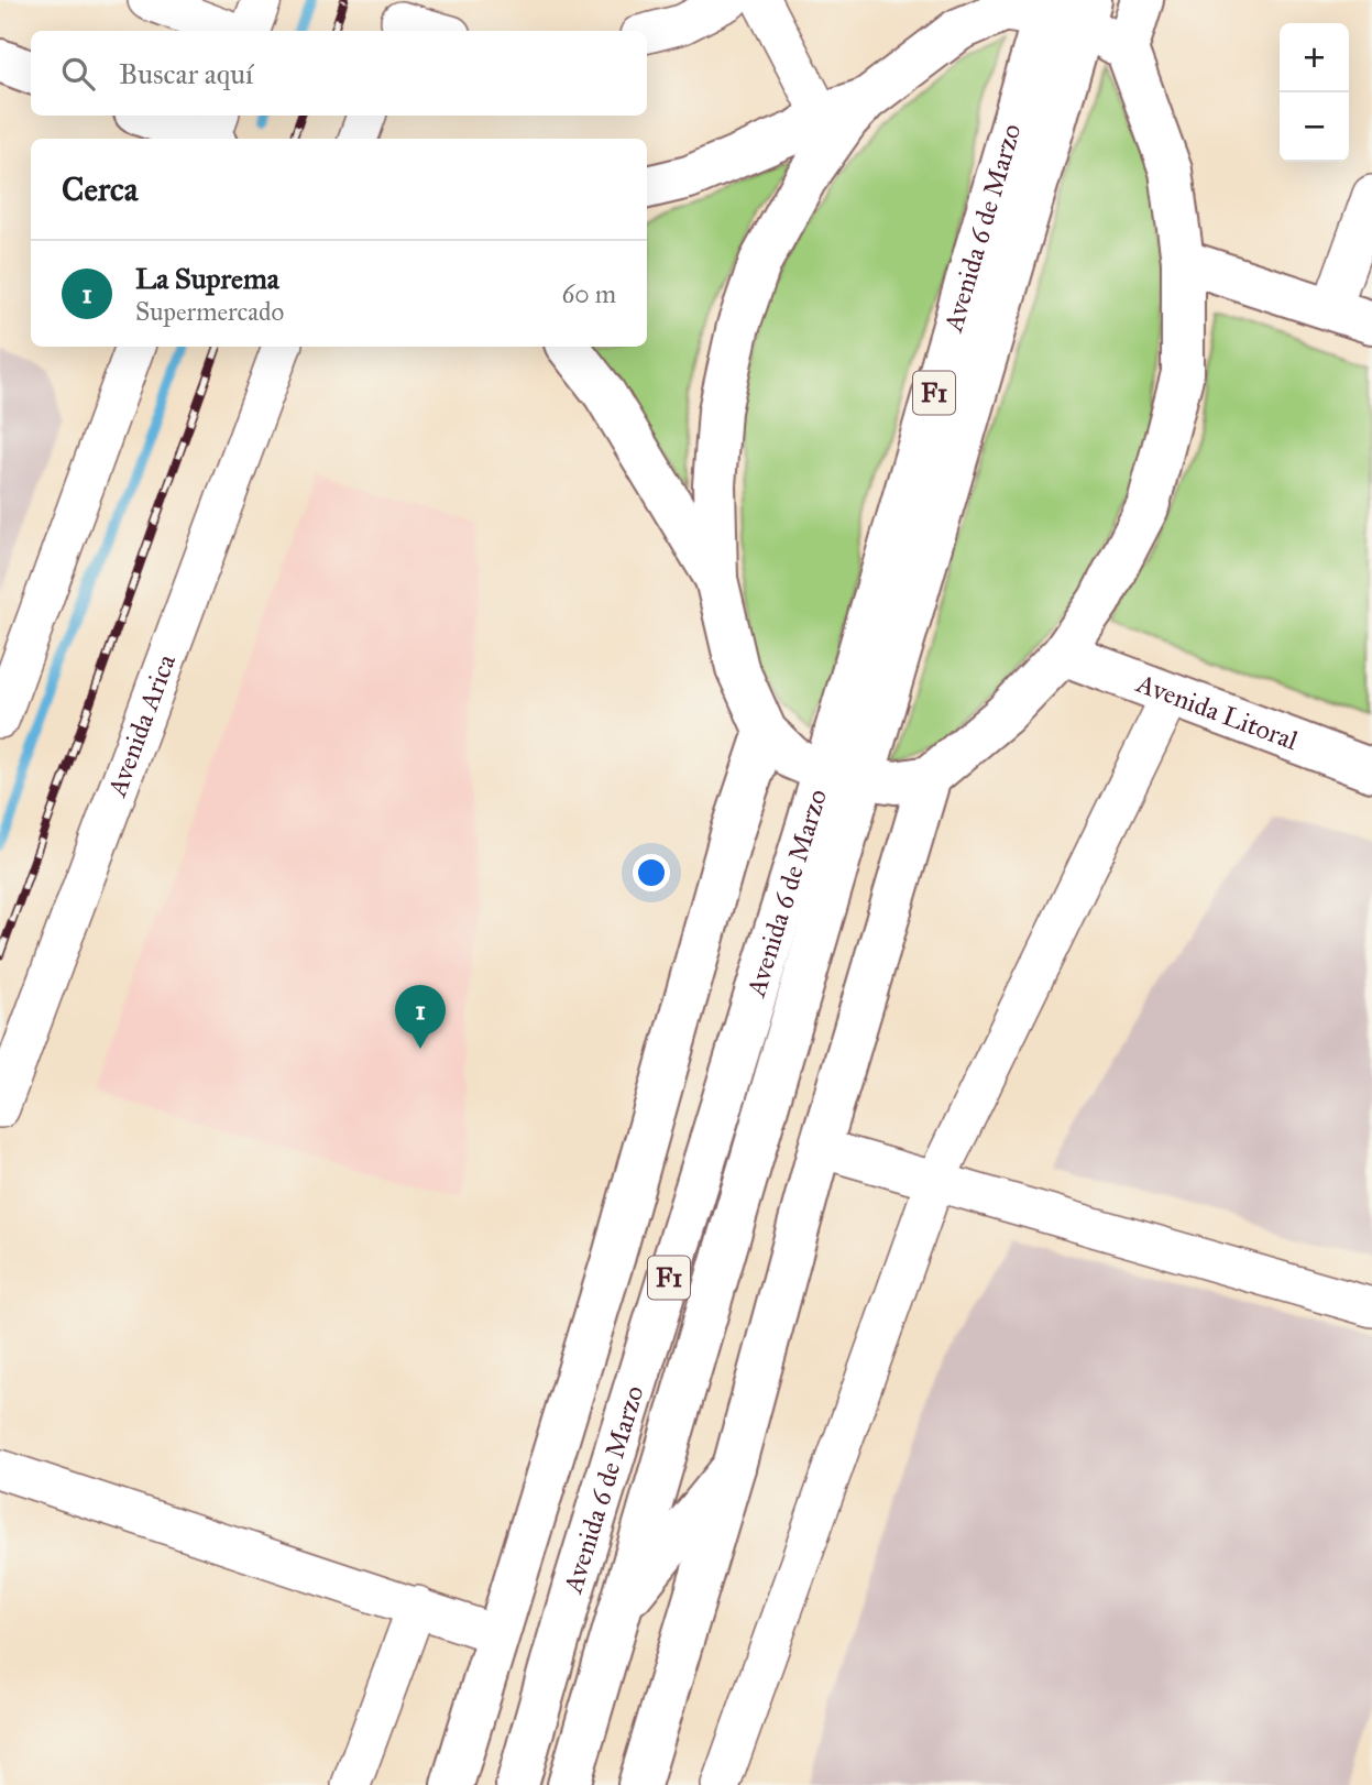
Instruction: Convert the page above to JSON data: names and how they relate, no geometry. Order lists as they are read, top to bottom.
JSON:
{
  "streets": {
    "main road": ["Avenida 6 de Marzo", "F1", "Avenida Litoral"],
    "street": ["Avenida Arica"]
  },
  "page": {
    "map_buttons": ["+", "−"],
    "search": "Buscar aquí",
    "heading": "Cerca",
    "list": [
      {
        "mark": "1",
        "name": "La Suprema",
        "note": "Supermercado",
        "value": "60 m"
      }
    ],
    "pins": "1"
  }
}
